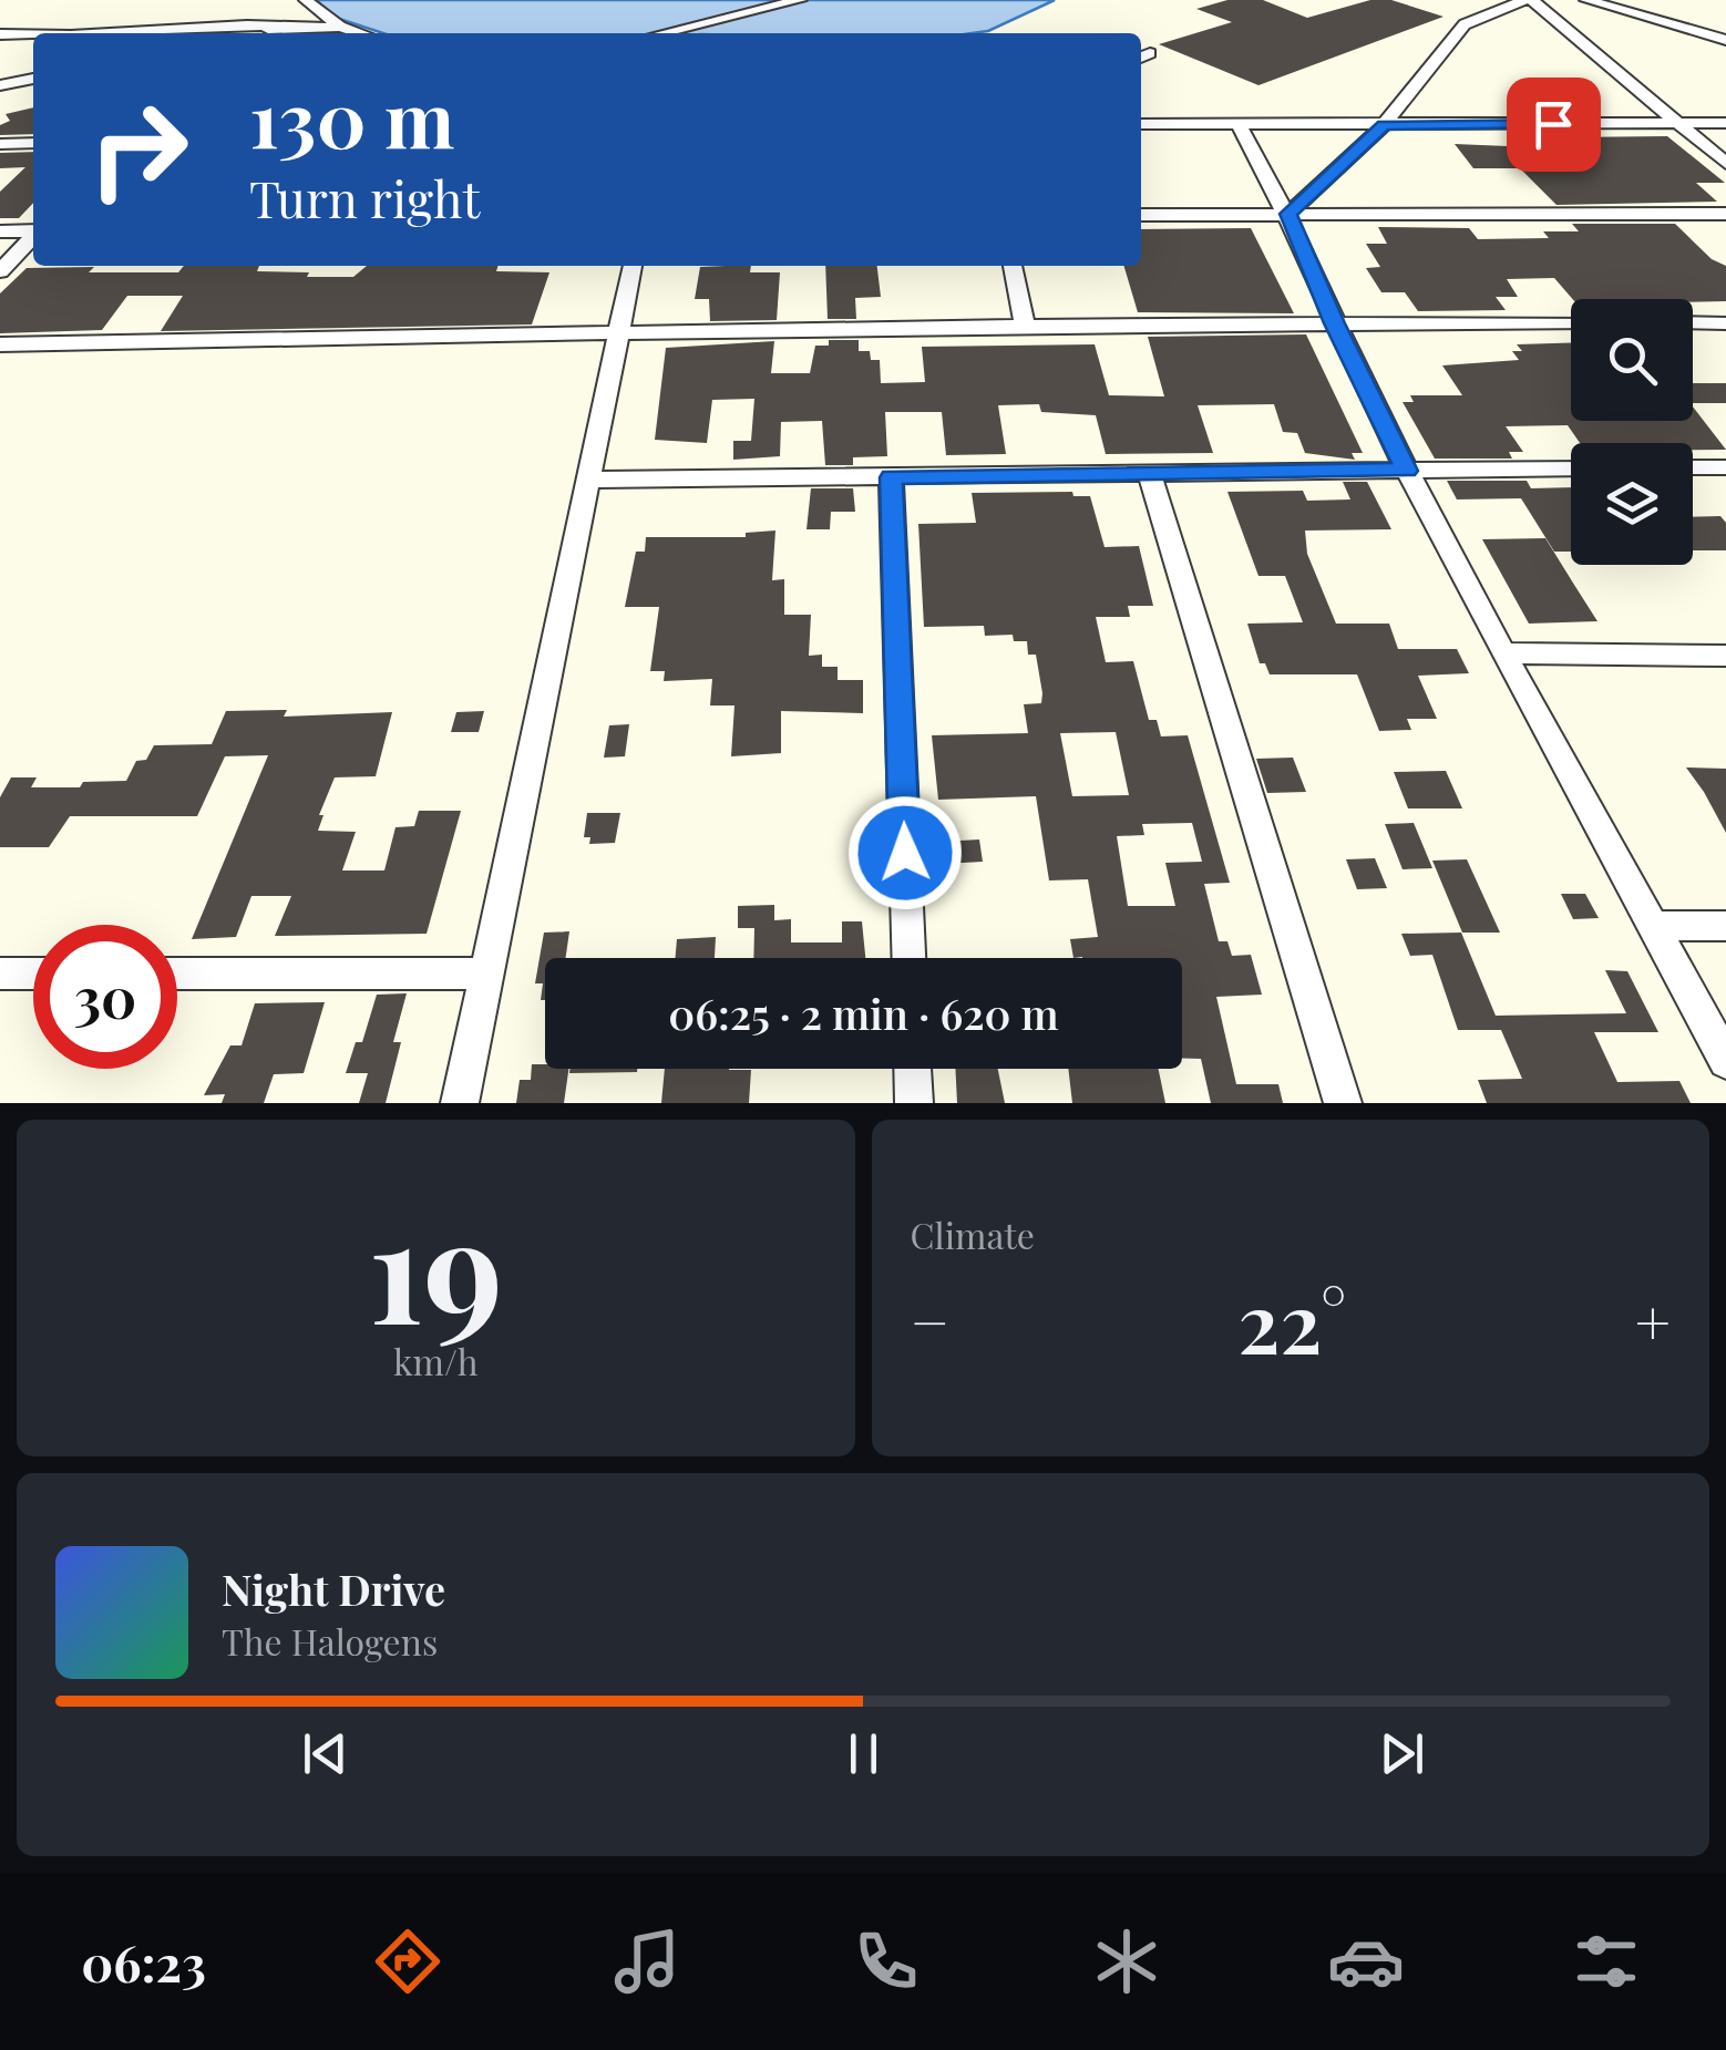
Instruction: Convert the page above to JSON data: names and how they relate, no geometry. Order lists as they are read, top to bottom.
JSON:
{
  "page": {
    "turn": ["130 m", "Turn right"],
    "limit": "30",
    "trip": "06:25 · 2 min · 620 m",
    "tile": [
      ["19", "km/h"],
      "Climate"
    ],
    "heat": ["−", "22°", "+"],
    "song": ["Night Drive", "The Halogens"],
    "tabs": "06:23"
  }
}
